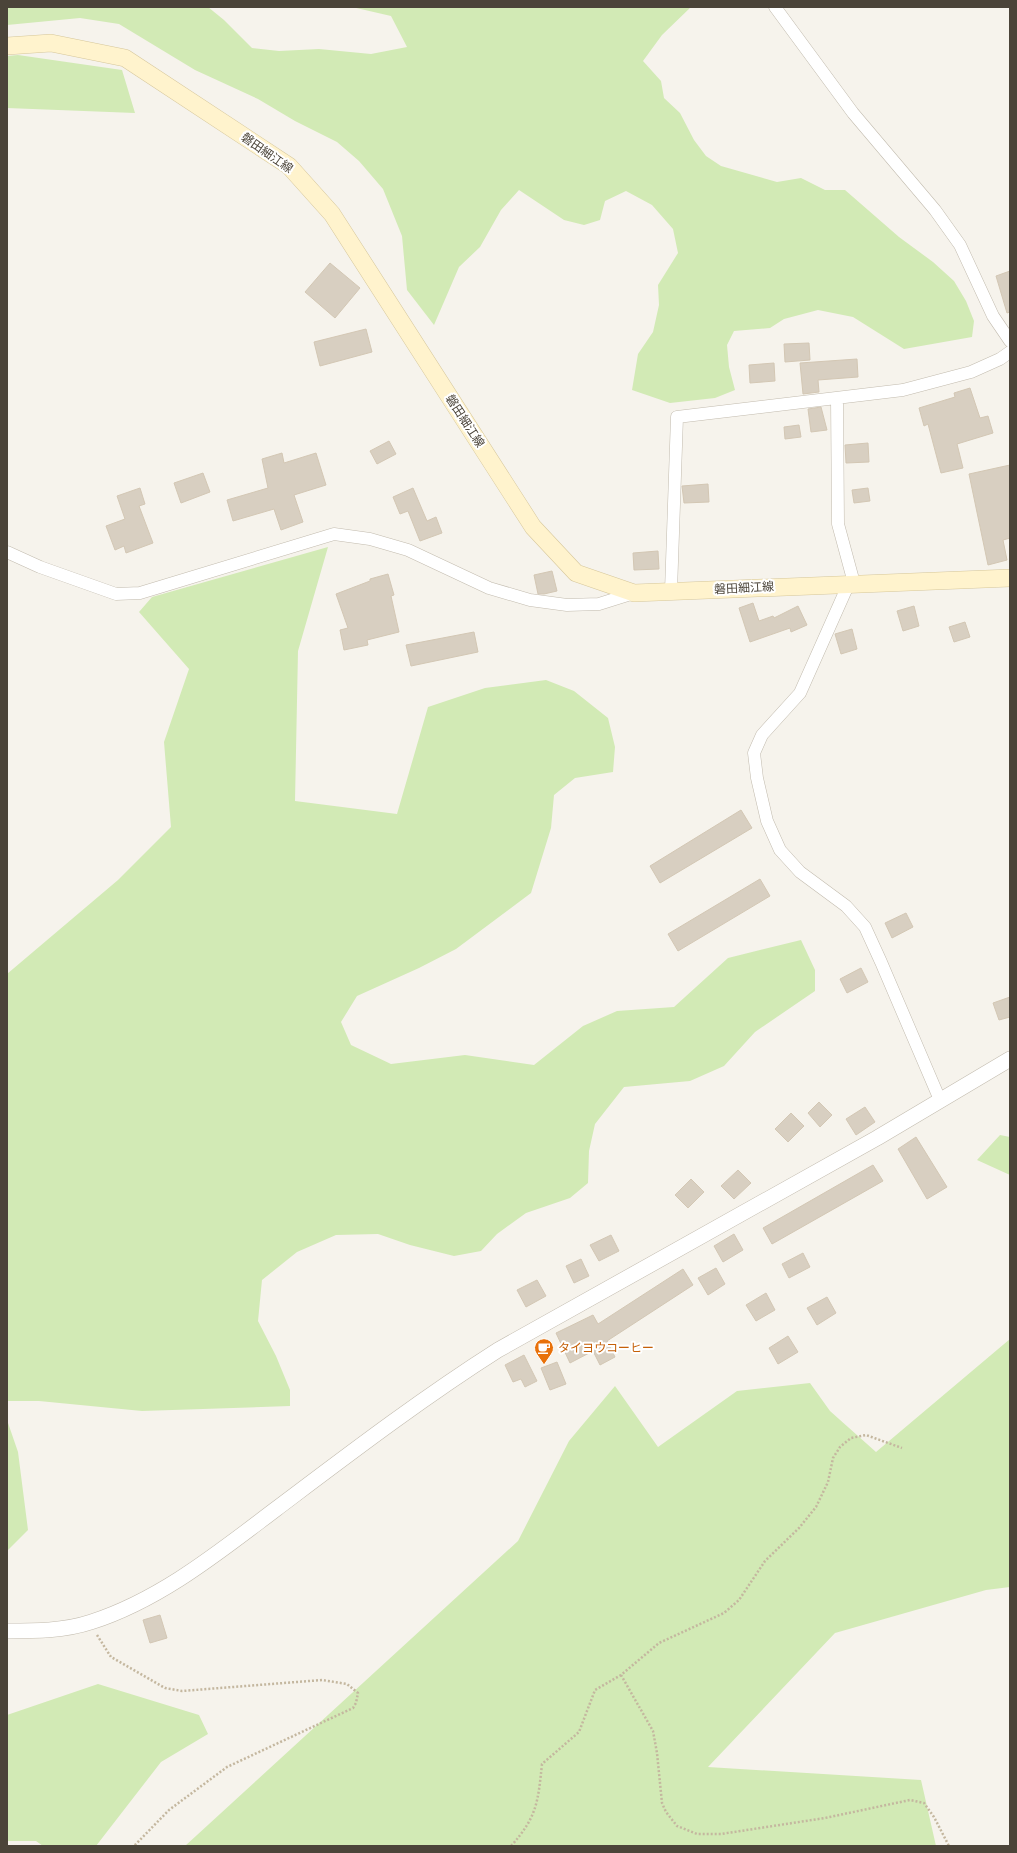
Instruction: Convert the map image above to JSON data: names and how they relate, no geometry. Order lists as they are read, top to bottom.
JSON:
{
  "streets": {
    "main road": ["磐田細江線"]
  },
  "places": {
    "cafe": ["タイヨウコーヒー"]
  }
}
